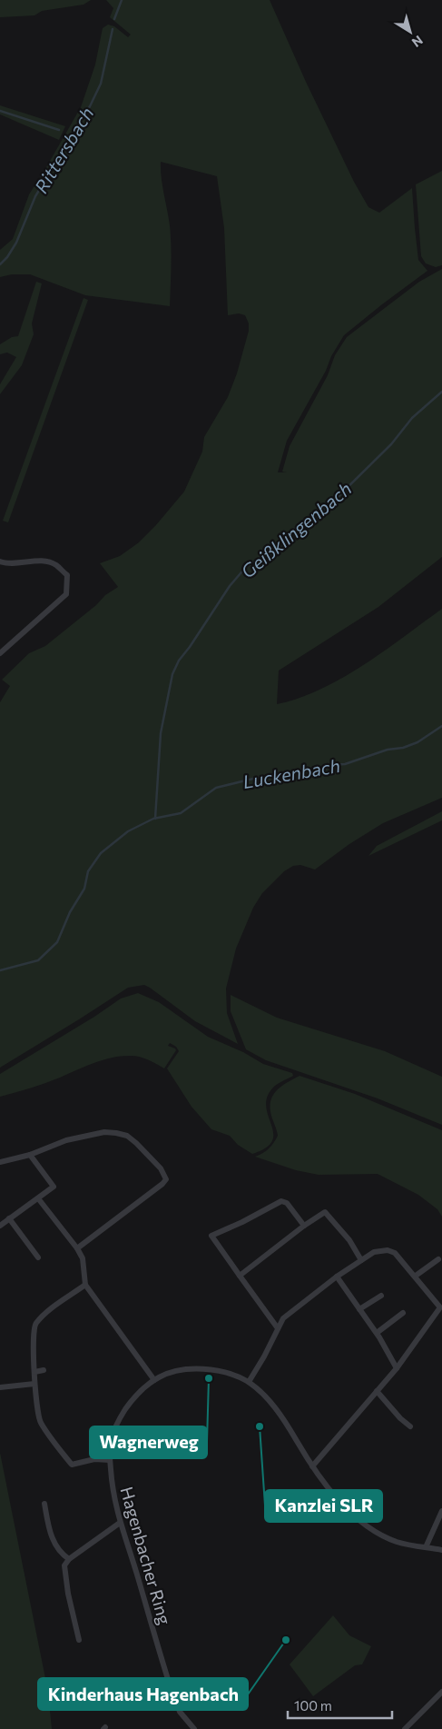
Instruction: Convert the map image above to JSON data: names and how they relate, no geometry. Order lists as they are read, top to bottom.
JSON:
{
  "streets": {
    "street": ["Hagenbacher Ring"]
  },
  "water": ["Rittersbach", "Geißklingenbach", "Luckenbach"],
  "places": ["Wagnerweg", "Kanzlei SLR", "Kinderhaus Hagenbach"],
  "scale_bar": "100 m",
  "north": "bottom right"
}
